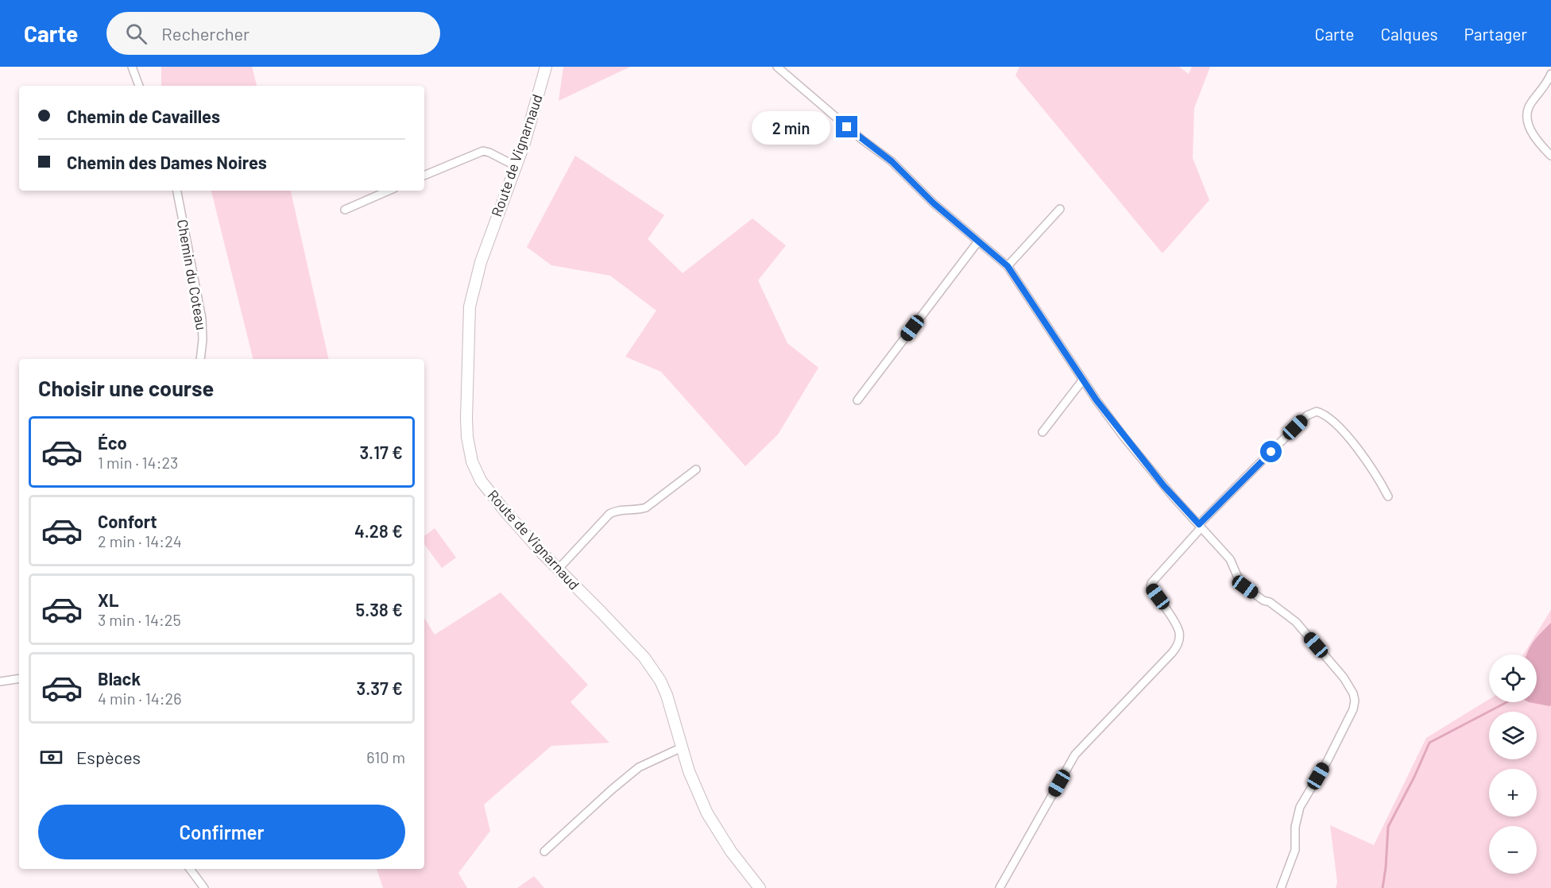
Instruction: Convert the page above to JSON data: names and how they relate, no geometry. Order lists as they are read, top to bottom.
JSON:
{
  "streets": {
    "street": ["Route de Vignarnaud", "Chemin du Coteau"]
  },
  "page": {
    "header": "Carte",
    "search": "Rechercher",
    "nav": ["Carte", "Calques", "Partager"],
    "banner": ["Chemin de Cavailles", "Chemin des Dames Noires"],
    "bubble": "2 min",
    "heading": "Choisir une course",
    "list": [
      {
        "name": "Éco",
        "note": "1 min · 14:23",
        "value": "3.17 €"
      },
      {
        "name": "Confort",
        "note": "2 min · 14:24",
        "value": "4.28 €"
      },
      {
        "name": "XL",
        "note": "3 min · 14:25",
        "value": "5.38 €"
      },
      {
        "name": "Black",
        "note": "4 min · 14:26",
        "value": "3.37 €"
      }
    ],
    "map_buttons": ["+", "−"],
    "pay": ["Espèces", "610 m"],
    "buttons": "Confirmer"
  }
}
